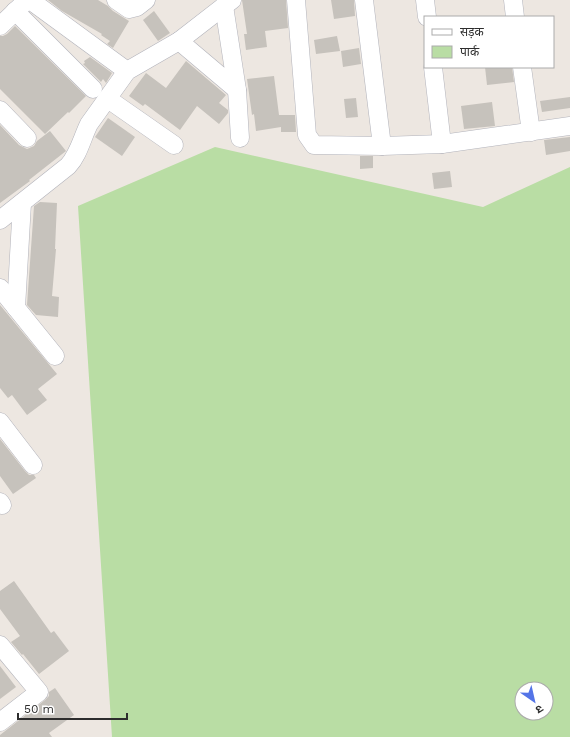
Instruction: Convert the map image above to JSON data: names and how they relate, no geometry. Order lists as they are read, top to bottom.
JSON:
{
  "legend": ["सड़क", "पार्क"],
  "scale_bar": "50 m",
  "north": "bottom right"
}
